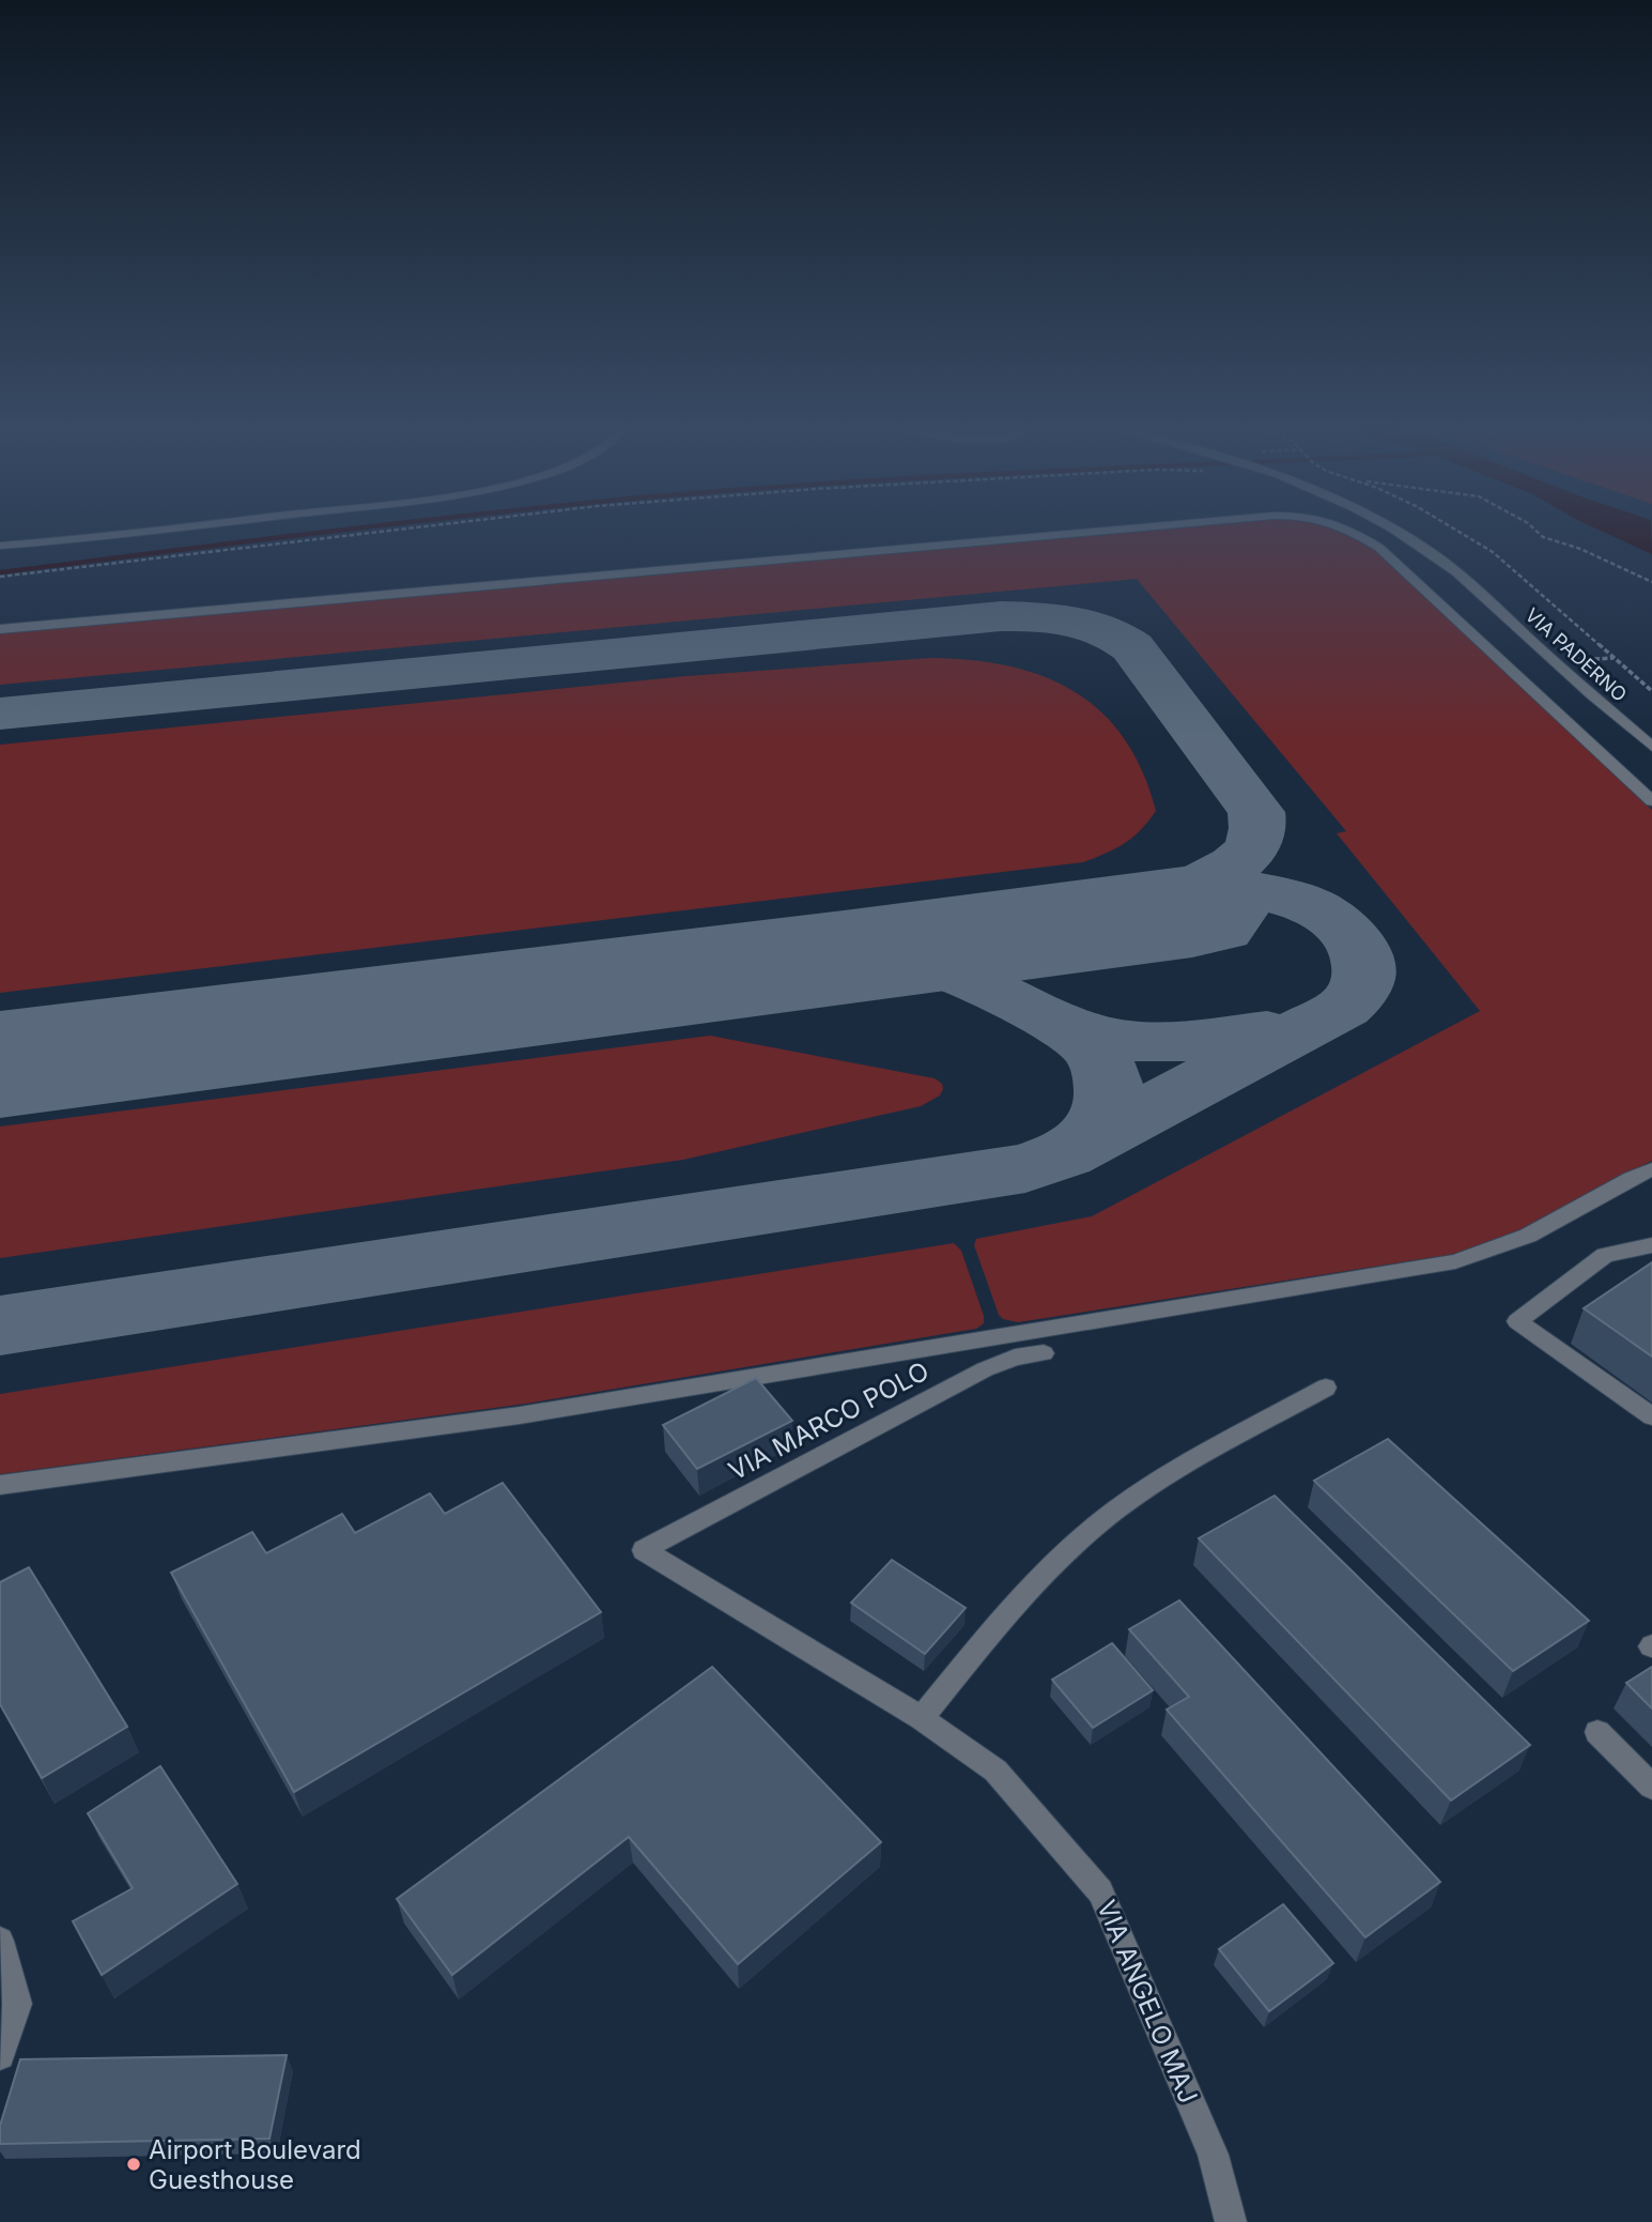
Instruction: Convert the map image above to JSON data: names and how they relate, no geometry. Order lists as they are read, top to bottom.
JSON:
{
  "streets": {
    "street": ["VIA PADERNO", "VIA MARCO POLO", "VIA ANGELO MAJ"]
  },
  "crossings": [
    ["VIA MARCO POLO", "VIA ANGELO MAJ"]
  ],
  "places": ["Airport Boulevard Guesthouse"]
}
